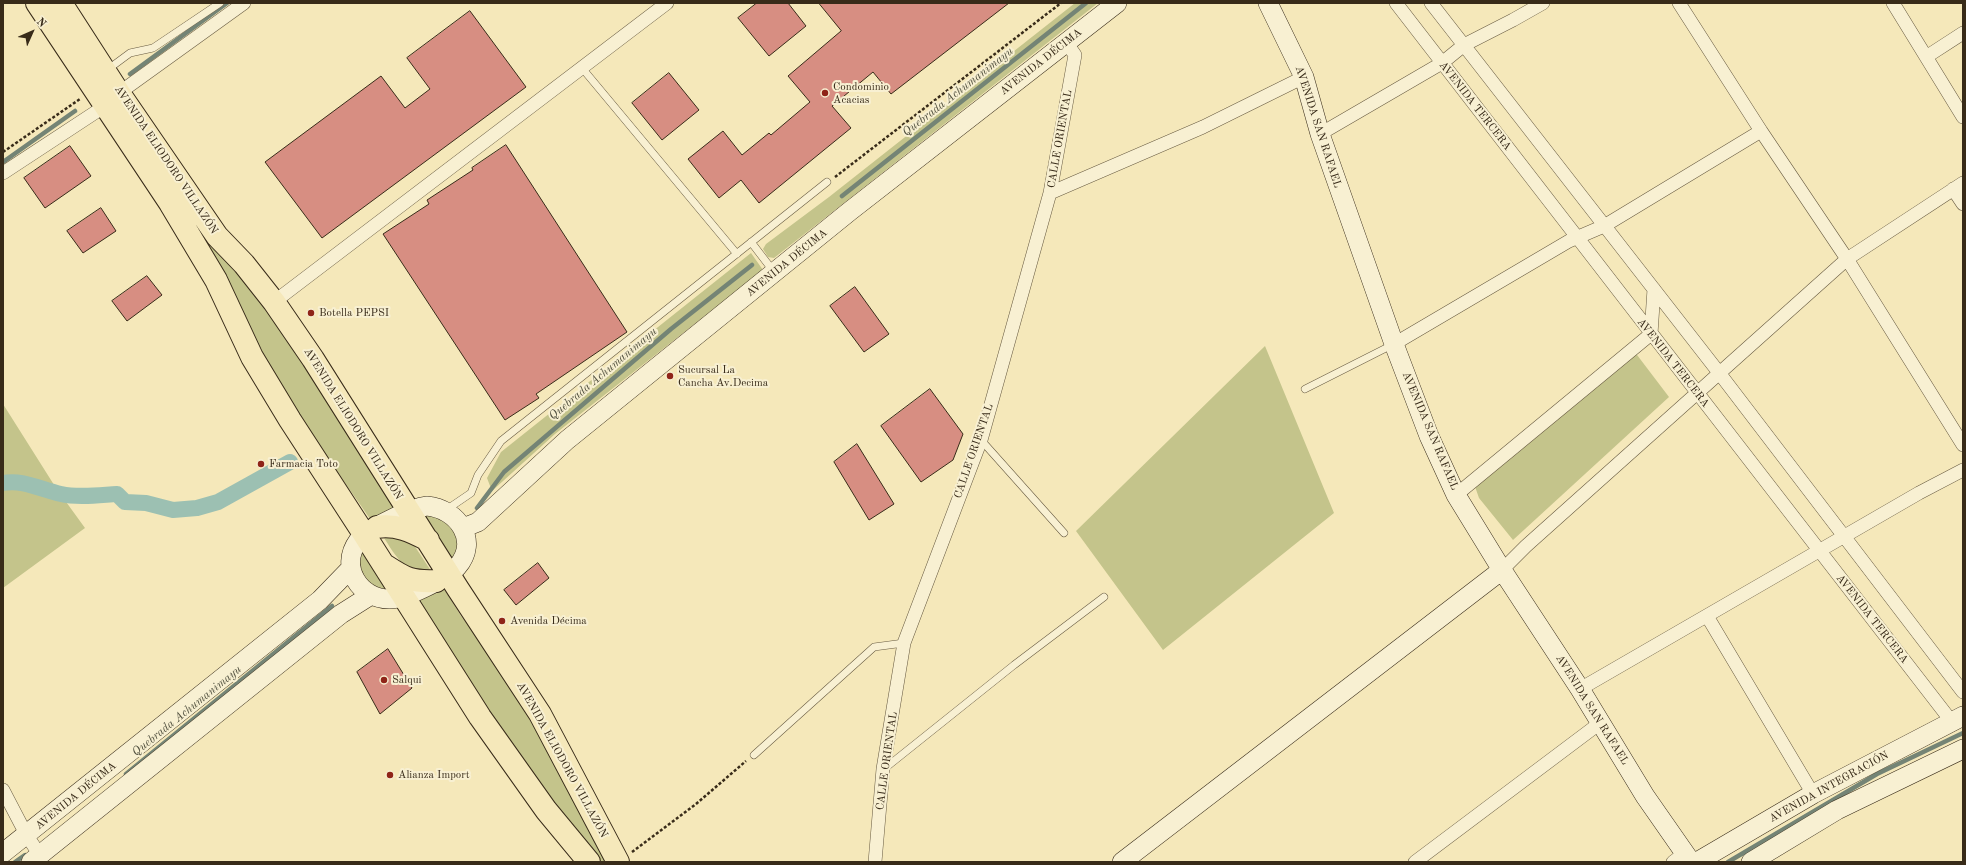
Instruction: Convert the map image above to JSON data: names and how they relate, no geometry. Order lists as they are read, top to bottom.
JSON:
{
  "streets": {
    "highway": ["AVENIDA ELIODORO VILLAZÓN"],
    "main road": ["AVENIDA DÉCIMA", "AVENIDA SAN RAFAEL", "AVENIDA INTEGRACIÓN"],
    "street": ["AVENIDA TERCERA", "CALLE ORIENTAL"]
  },
  "crossings": [
    ["AVENIDA DÉCIMA", "CALLE ORIENTAL"],
    ["AVENIDA TERCERA", "AVENIDA INTEGRACIÓN"],
    ["AVENIDA SAN RAFAEL", "AVENIDA INTEGRACIÓN"]
  ],
  "water": ["Quebrada Achumanimayu"],
  "places": [
    "Condominio Acacias",
    "Botella PEPSI",
    "Sucursal La Cancha Av.Decima",
    "Farmacia Toto",
    "Avenida Décima",
    "Salqui",
    "Alianza Import"
  ],
  "north": "top right"
}
